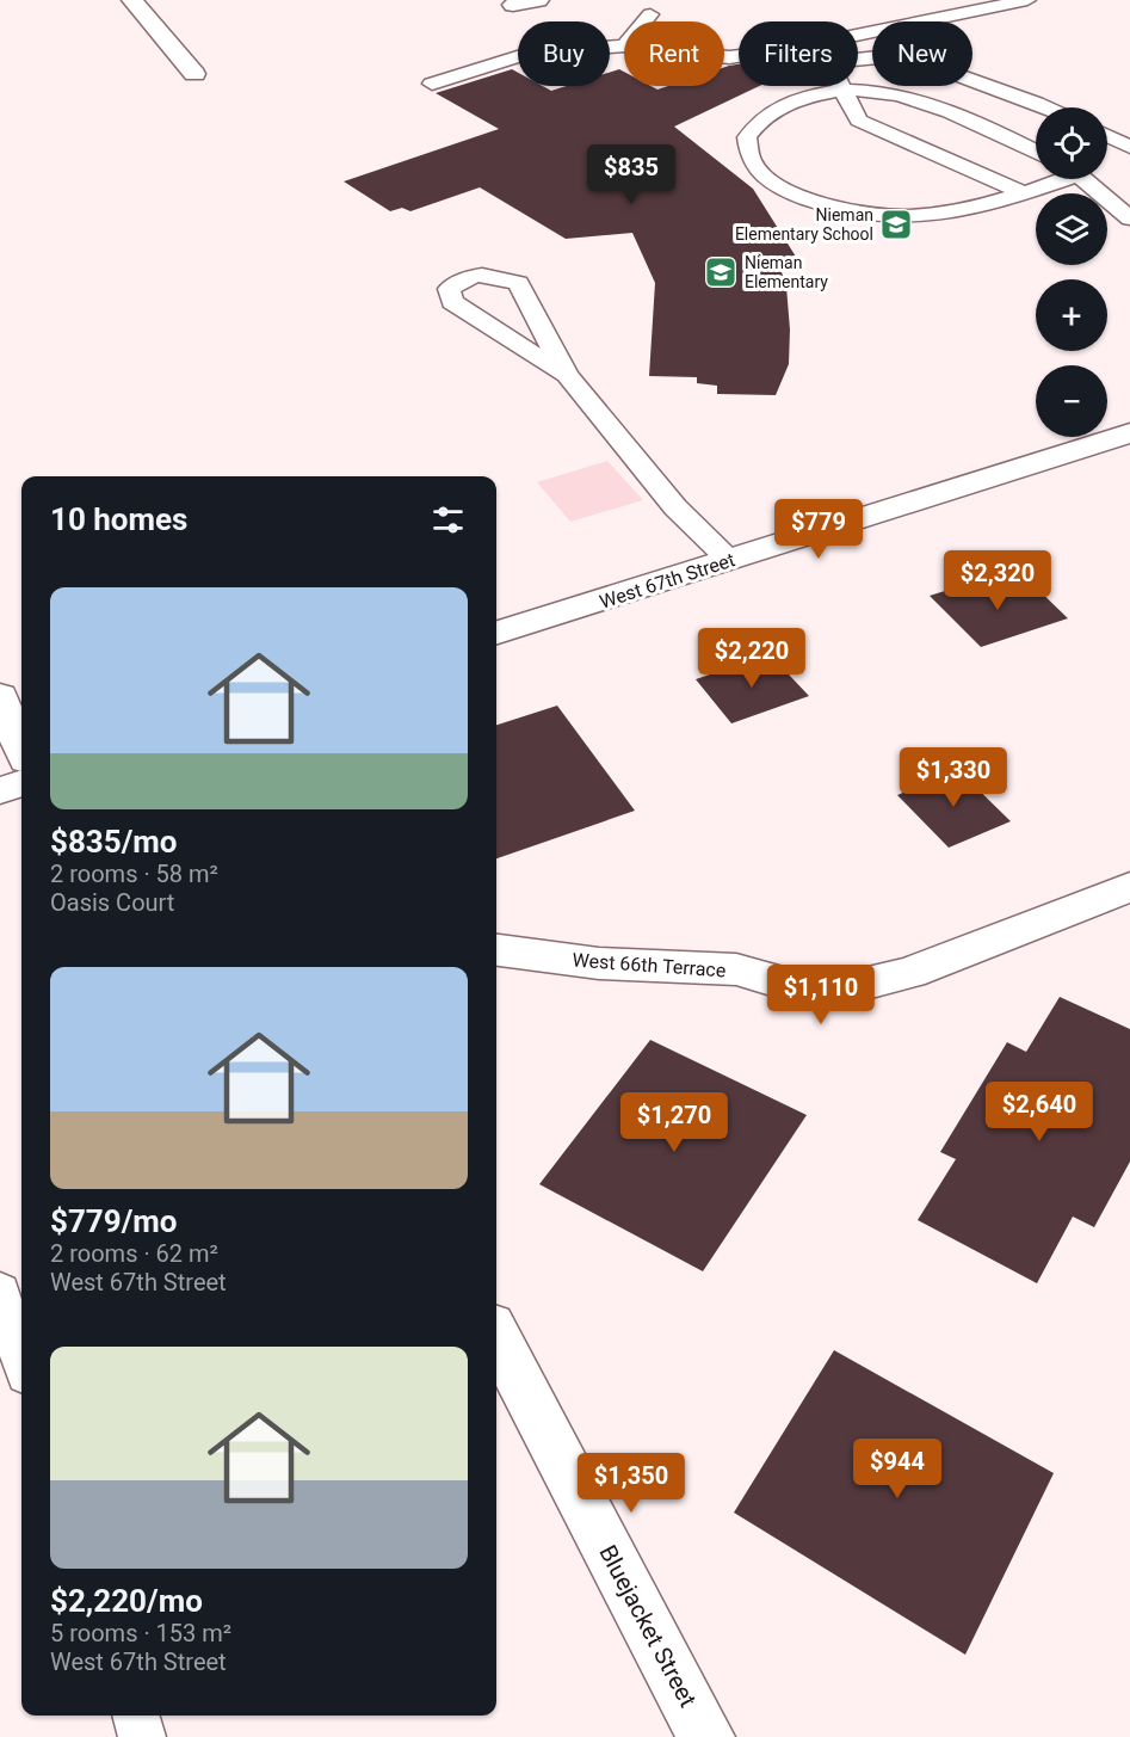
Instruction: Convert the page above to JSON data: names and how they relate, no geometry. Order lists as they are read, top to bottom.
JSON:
{
  "streets": {
    "street": ["West 67th Street", "West 66th Terrace", "Bluejacket Street"]
  },
  "places": {
    "school or university": ["Nieman Elementary School", "Nieman Elementary"]
  },
  "page": {
    "chip": [
      "Buy",
      "Rent",
      "Filters",
      "New"
    ],
    "map_buttons": ["+", "−"],
    "price": [
      "$835",
      "$779",
      "$2,320",
      "$2,220",
      "$1,330",
      "$1,110",
      "$2,640",
      "$1,270",
      "$944",
      "$1,350"
    ],
    "heading": "10 homes",
    "list": [
      {
        "name": "$835/mo",
        "note": "2 rooms · 58 m² · Oasis Court"
      },
      {
        "name": "$779/mo",
        "note": "2 rooms · 62 m² · West 67th Street"
      },
      {
        "name": "$2,220/mo",
        "note": "5 rooms · 153 m² · West 67th Street"
      }
    ]
  }
}
